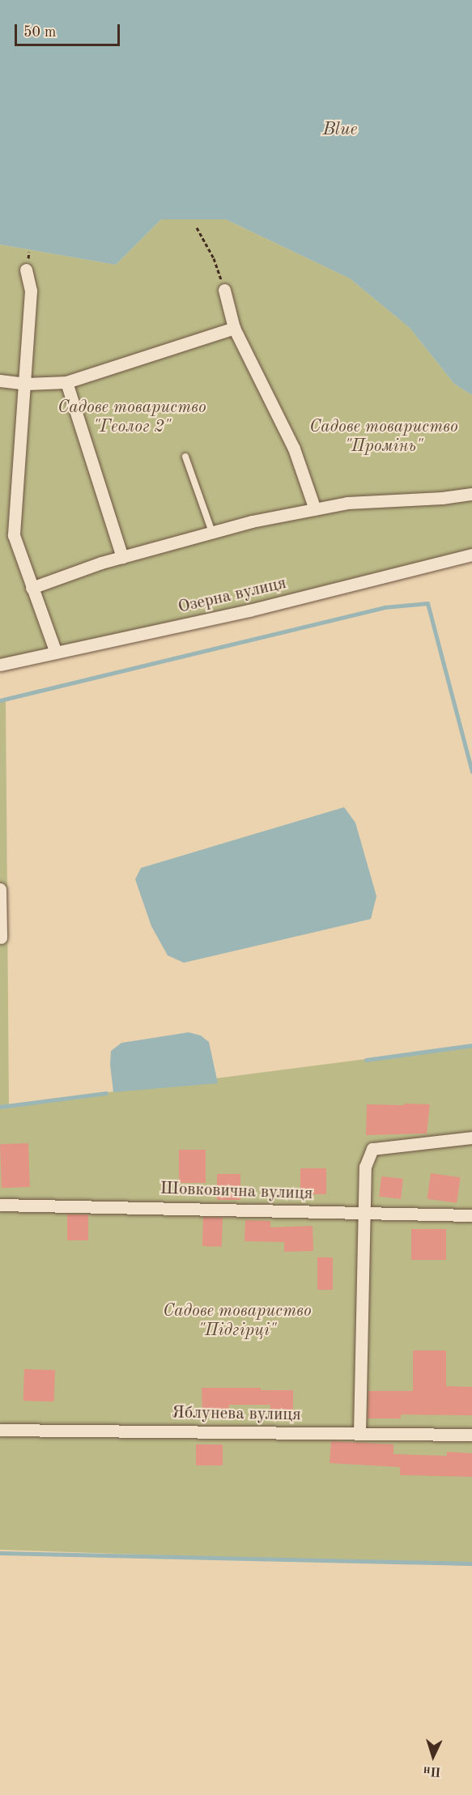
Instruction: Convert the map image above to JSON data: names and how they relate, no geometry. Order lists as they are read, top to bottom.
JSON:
{
  "streets": {
    "street": ["Озерна вулиця", "Шовковична вулиця", "Яблунева вулиця"]
  },
  "water": ["Blue"],
  "parks": ["Садове товариство \"Геолог 2\"", "Садове товариство \"Промінь\"", "Садове товариство \"Підгірці\""],
  "scale_bar": "50 m",
  "north": "bottom"
}
